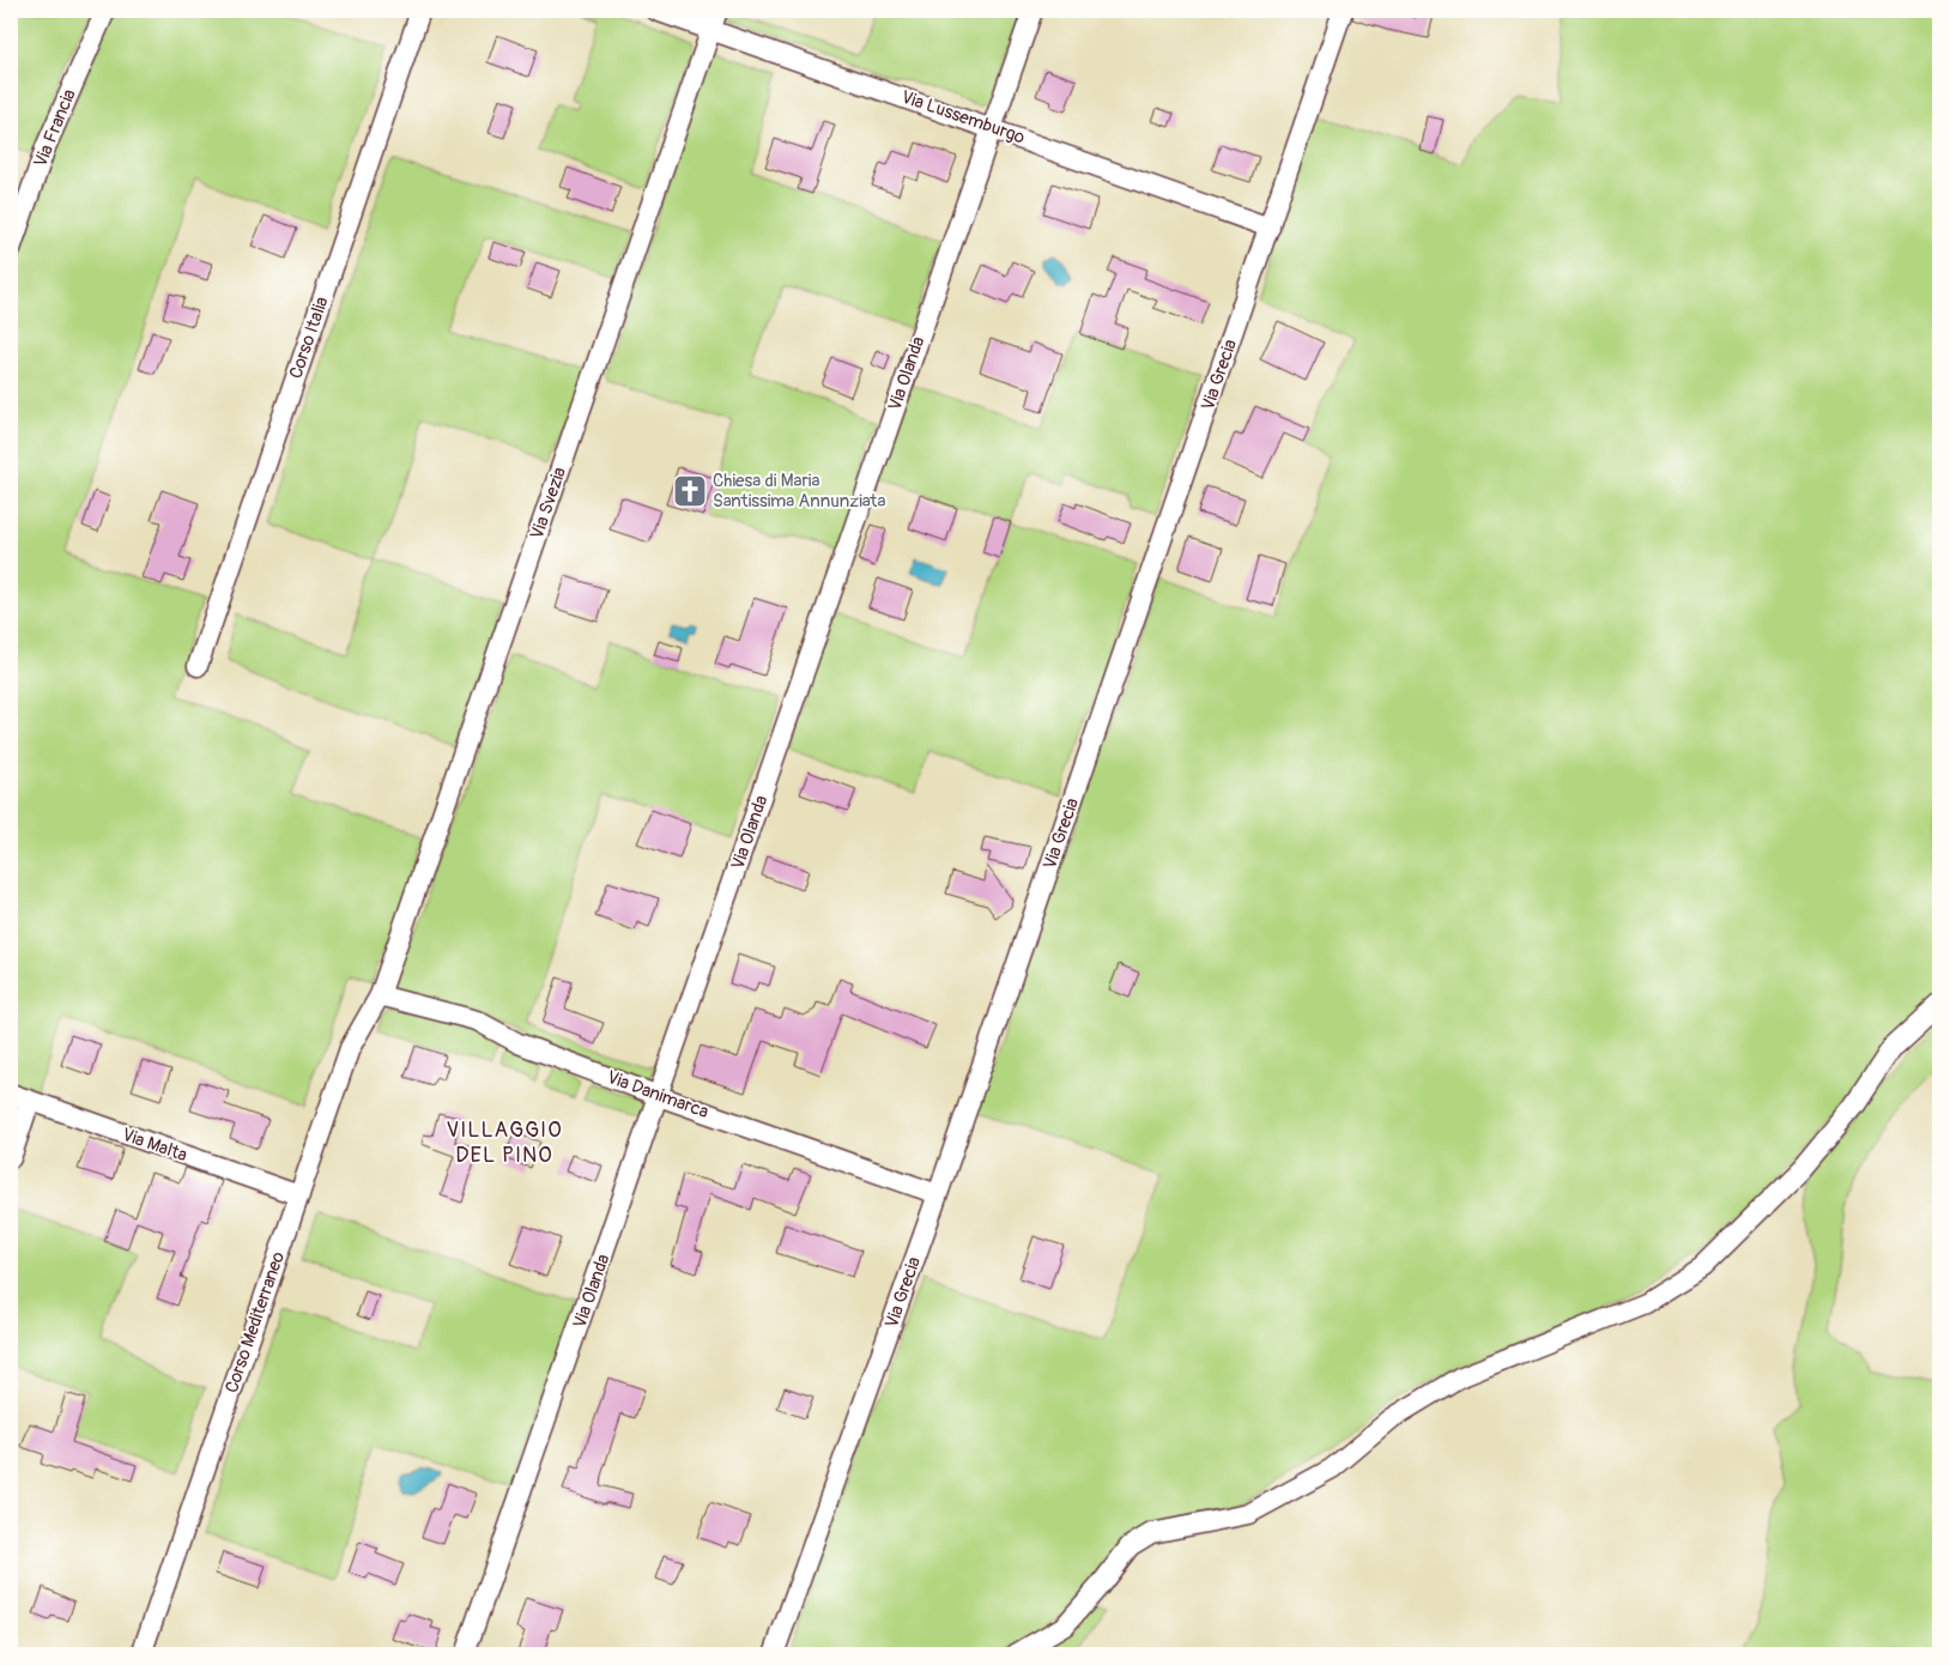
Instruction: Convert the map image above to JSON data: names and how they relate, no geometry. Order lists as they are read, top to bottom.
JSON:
{
  "streets": {
    "street": [
      "Via Lussemburgo",
      "Via Francia",
      "Corso Italia",
      "Via Olanda",
      "Via Grecia",
      "Via Svezia",
      "Via Danimarca",
      "Via Malta",
      "Corso Mediterraneo"
    ]
  },
  "crossings": [
    ["Via Lussemburgo", "Via Olanda"],
    ["Via Lussemburgo", "Via Grecia"],
    ["Via Lussemburgo", "Via Svezia"],
    ["Via Olanda", "Via Danimarca"],
    ["Via Grecia", "Via Danimarca"],
    ["Via Svezia", "Via Danimarca"],
    ["Via Svezia", "Corso Mediterraneo"],
    ["Via Danimarca", "Corso Mediterraneo"],
    ["Via Malta", "Corso Mediterraneo"]
  ],
  "districts": ["VILLAGGIO DEL PINO"],
  "places": {
    "church": ["Chiesa di Maria Santissima Annunziata"]
  }
}
